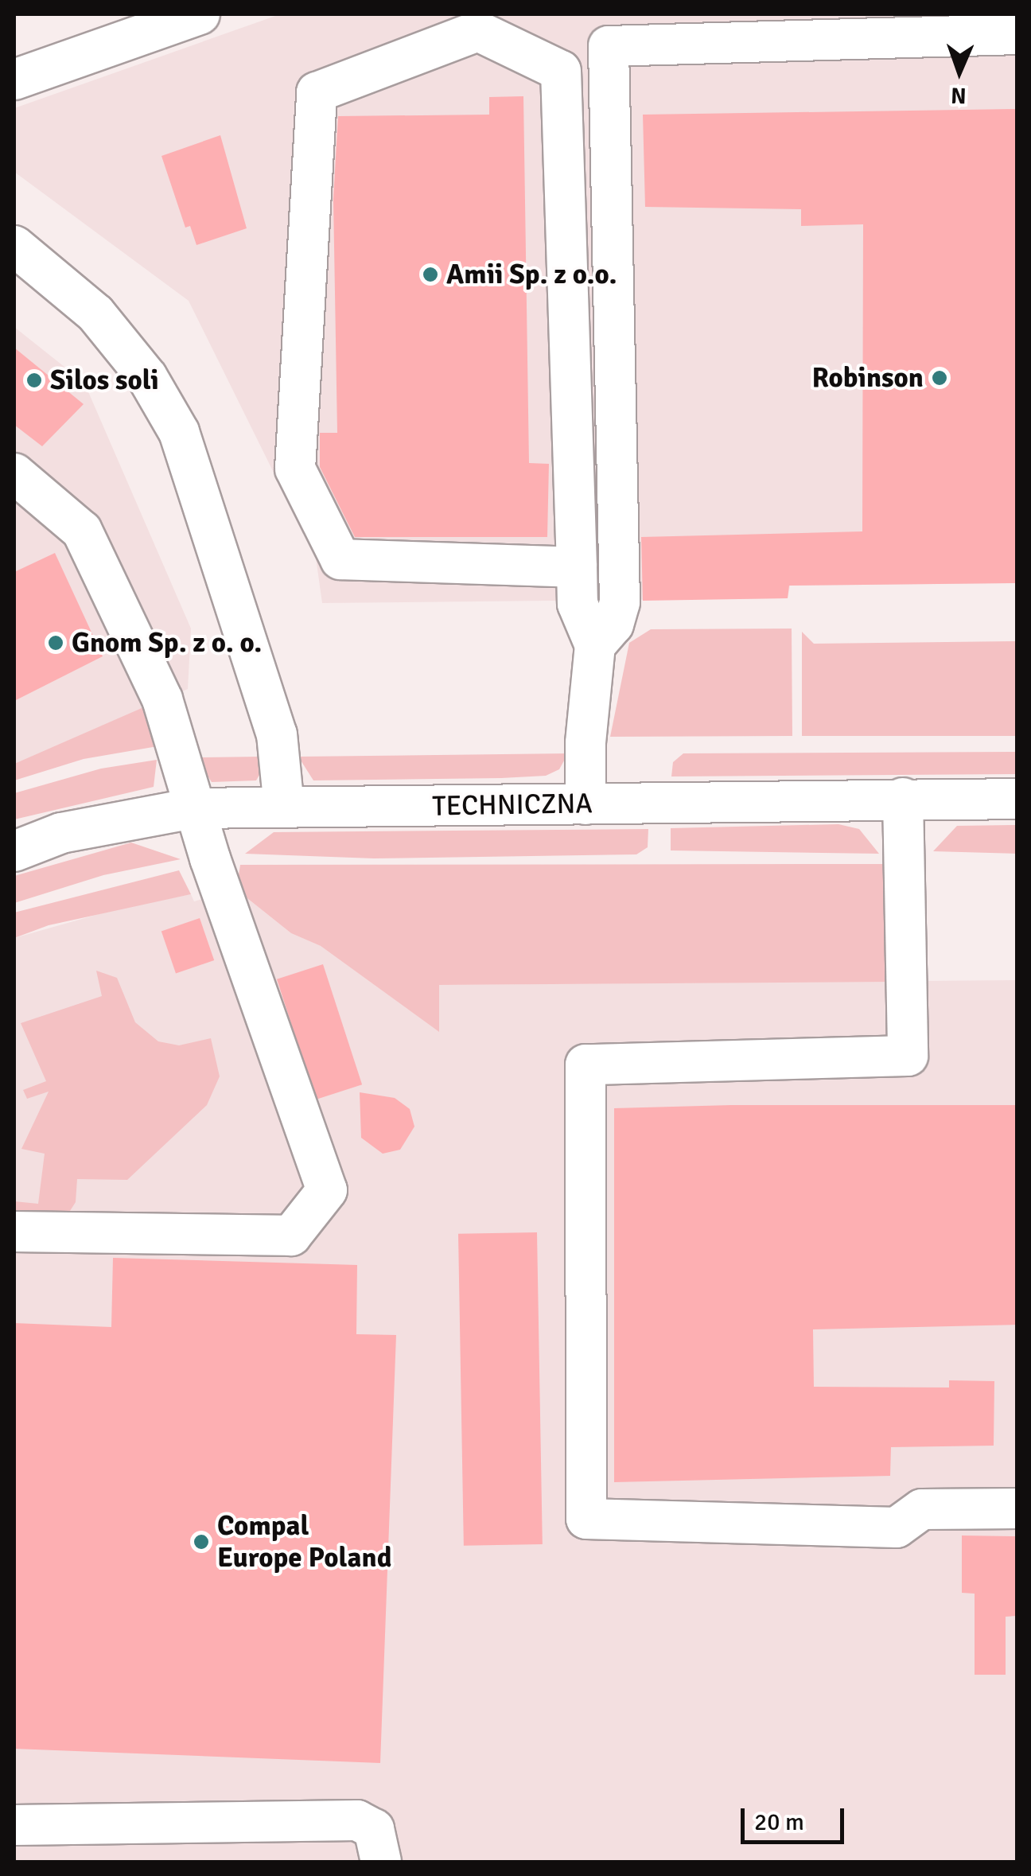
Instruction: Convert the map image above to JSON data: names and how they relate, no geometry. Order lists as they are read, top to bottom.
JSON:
{
  "streets": {
    "street": ["TECHNICZNA"]
  },
  "places": [
    "Amii Sp. z o.o.",
    "Robinson",
    "Silos soli",
    "Gnom Sp. z o. o.",
    "Compal Europe Poland"
  ],
  "scale_bar": "20 m",
  "north": "bottom"
}
